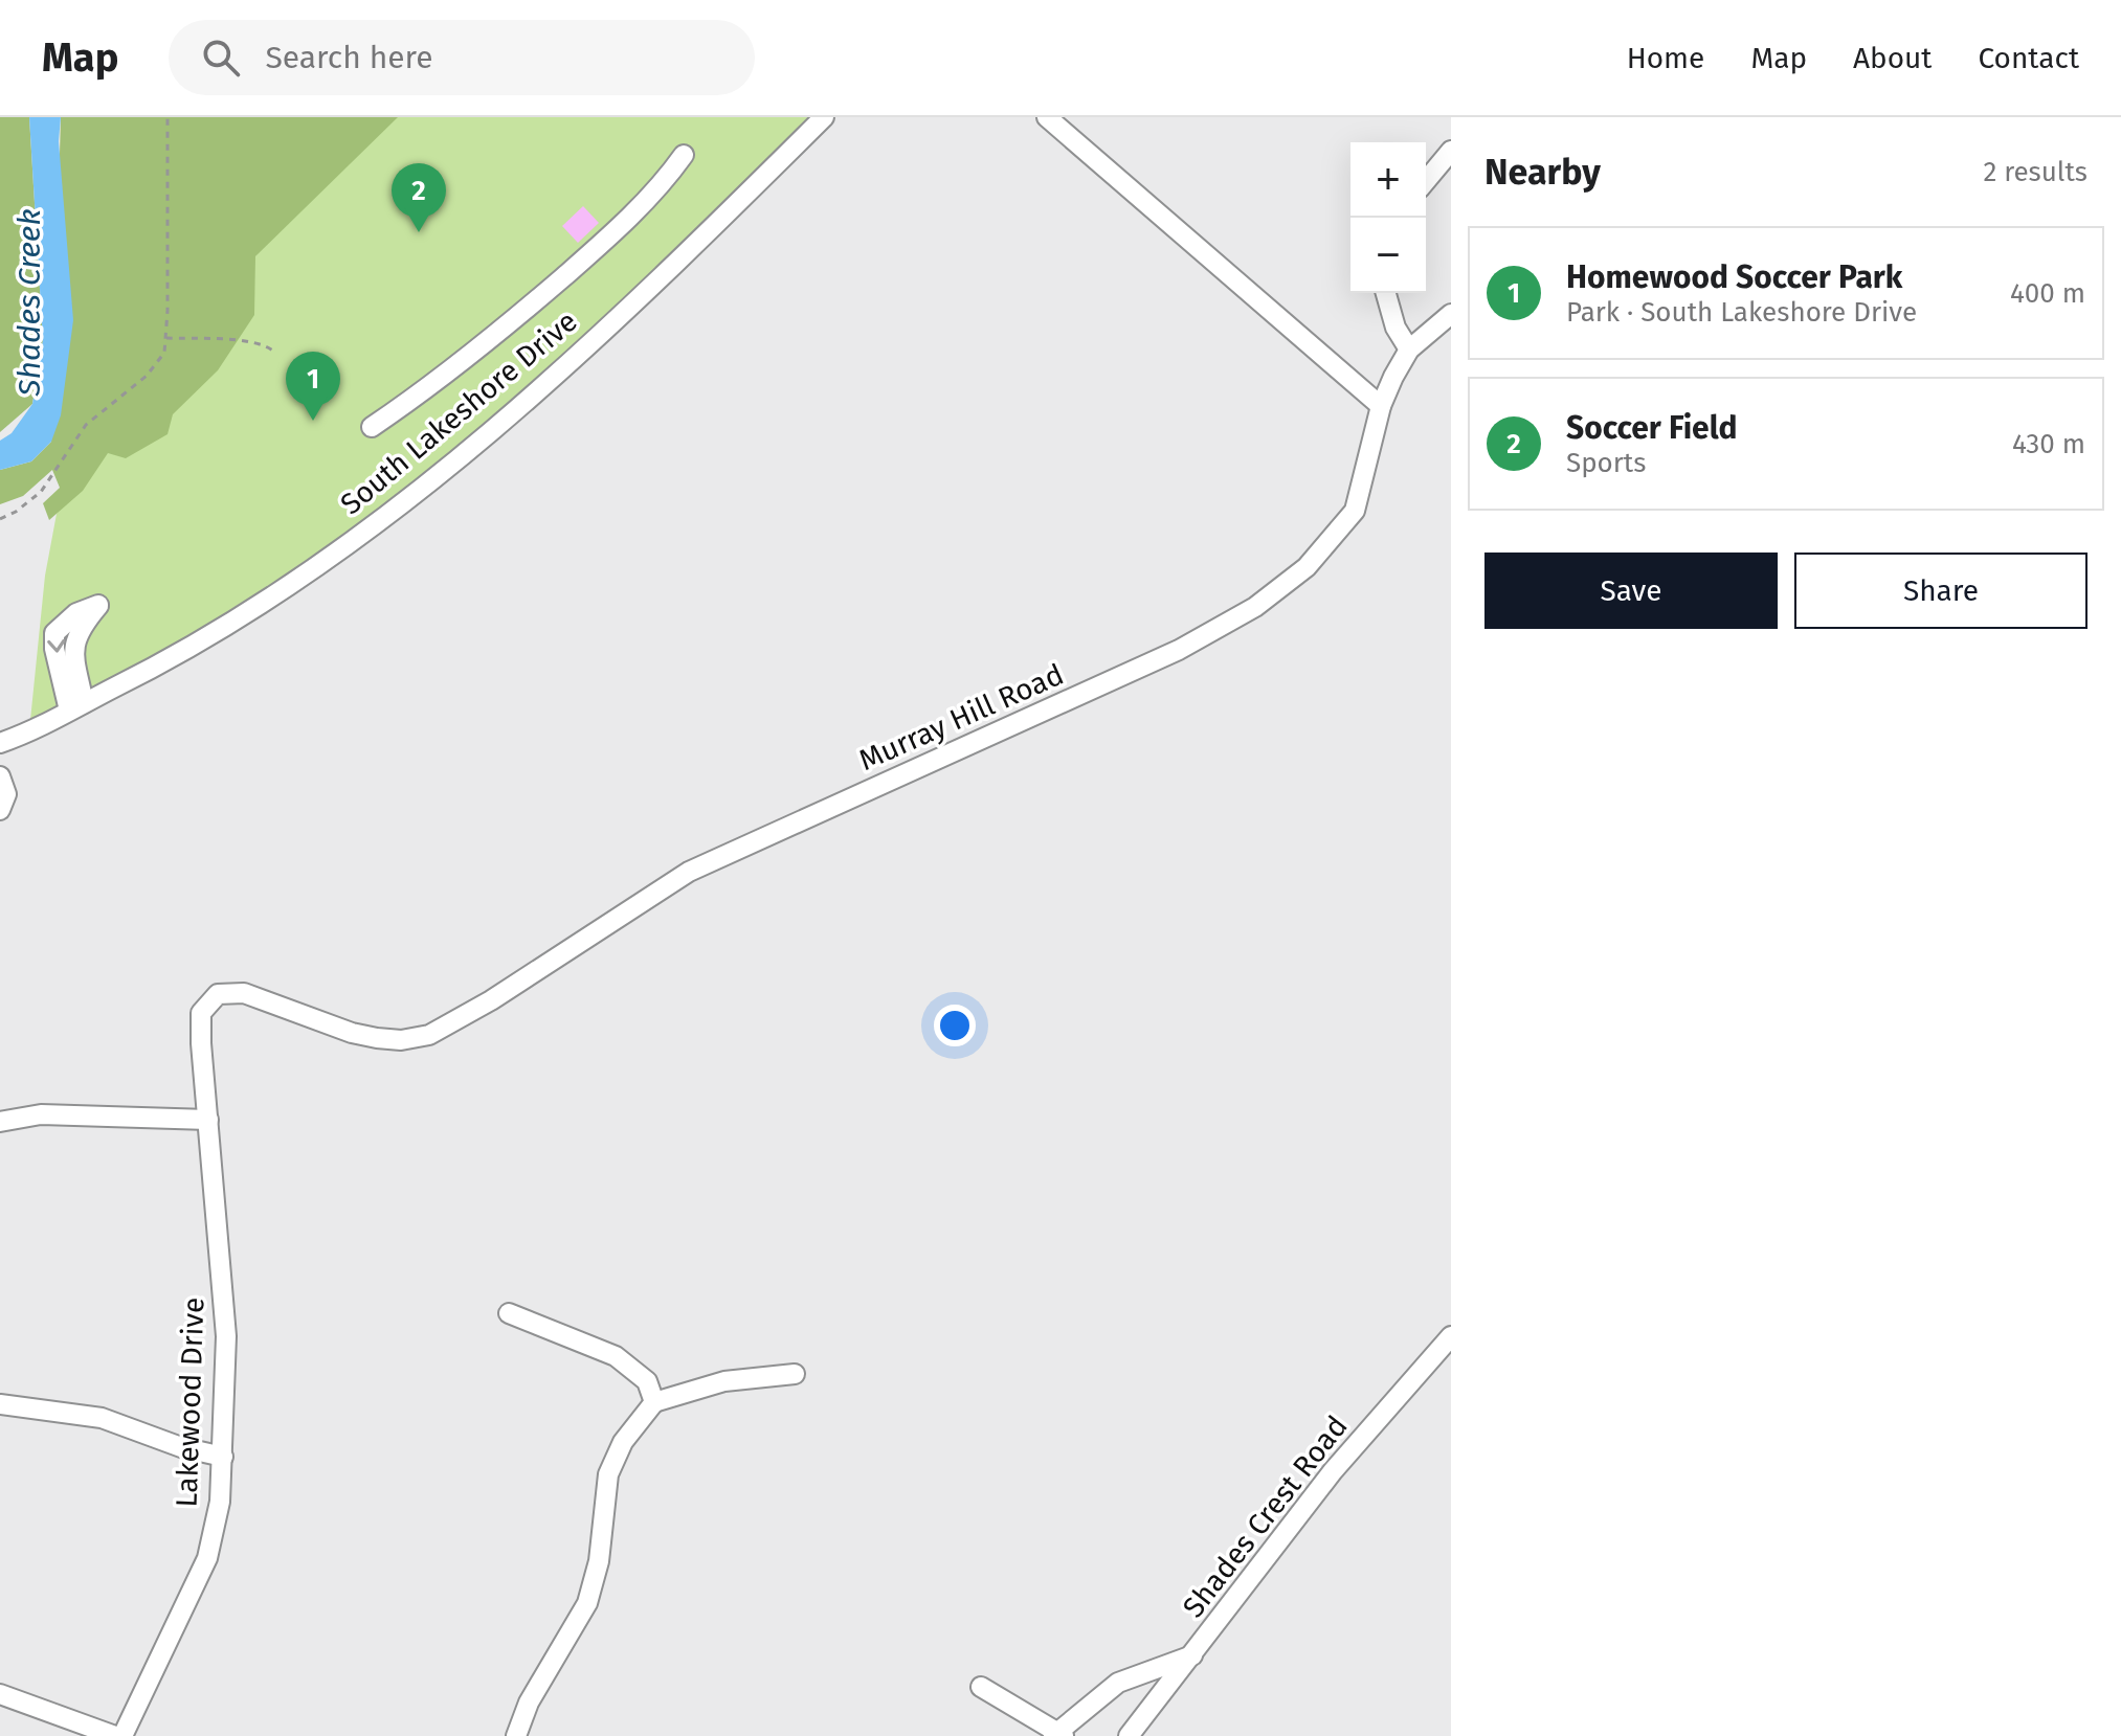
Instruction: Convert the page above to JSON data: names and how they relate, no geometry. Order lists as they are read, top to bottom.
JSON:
{
  "streets": {
    "street": [
      "South Lakeshore Drive",
      "Murray Hill Road",
      "Lakewood Drive",
      "Shades Crest Road"
    ]
  },
  "crossings": [
    ["Murray Hill Road", "Lakewood Drive"]
  ],
  "water": ["Shades Creek"],
  "page": {
    "header": "Map",
    "search": "Search here",
    "nav": [
      "Home",
      "Map",
      "About",
      "Contact"
    ],
    "heading": ["Nearby", "2 results"],
    "map_buttons": ["+", "−"],
    "pins": ["2", "1"],
    "list": [
      {
        "mark": "1",
        "name": "Homewood Soccer Park",
        "note": "Park · South Lakeshore Drive",
        "value": "400 m"
      },
      {
        "mark": "2",
        "name": "Soccer Field",
        "note": "Sports",
        "value": "430 m"
      }
    ],
    "buttons": ["Save", "Share"]
  }
}
